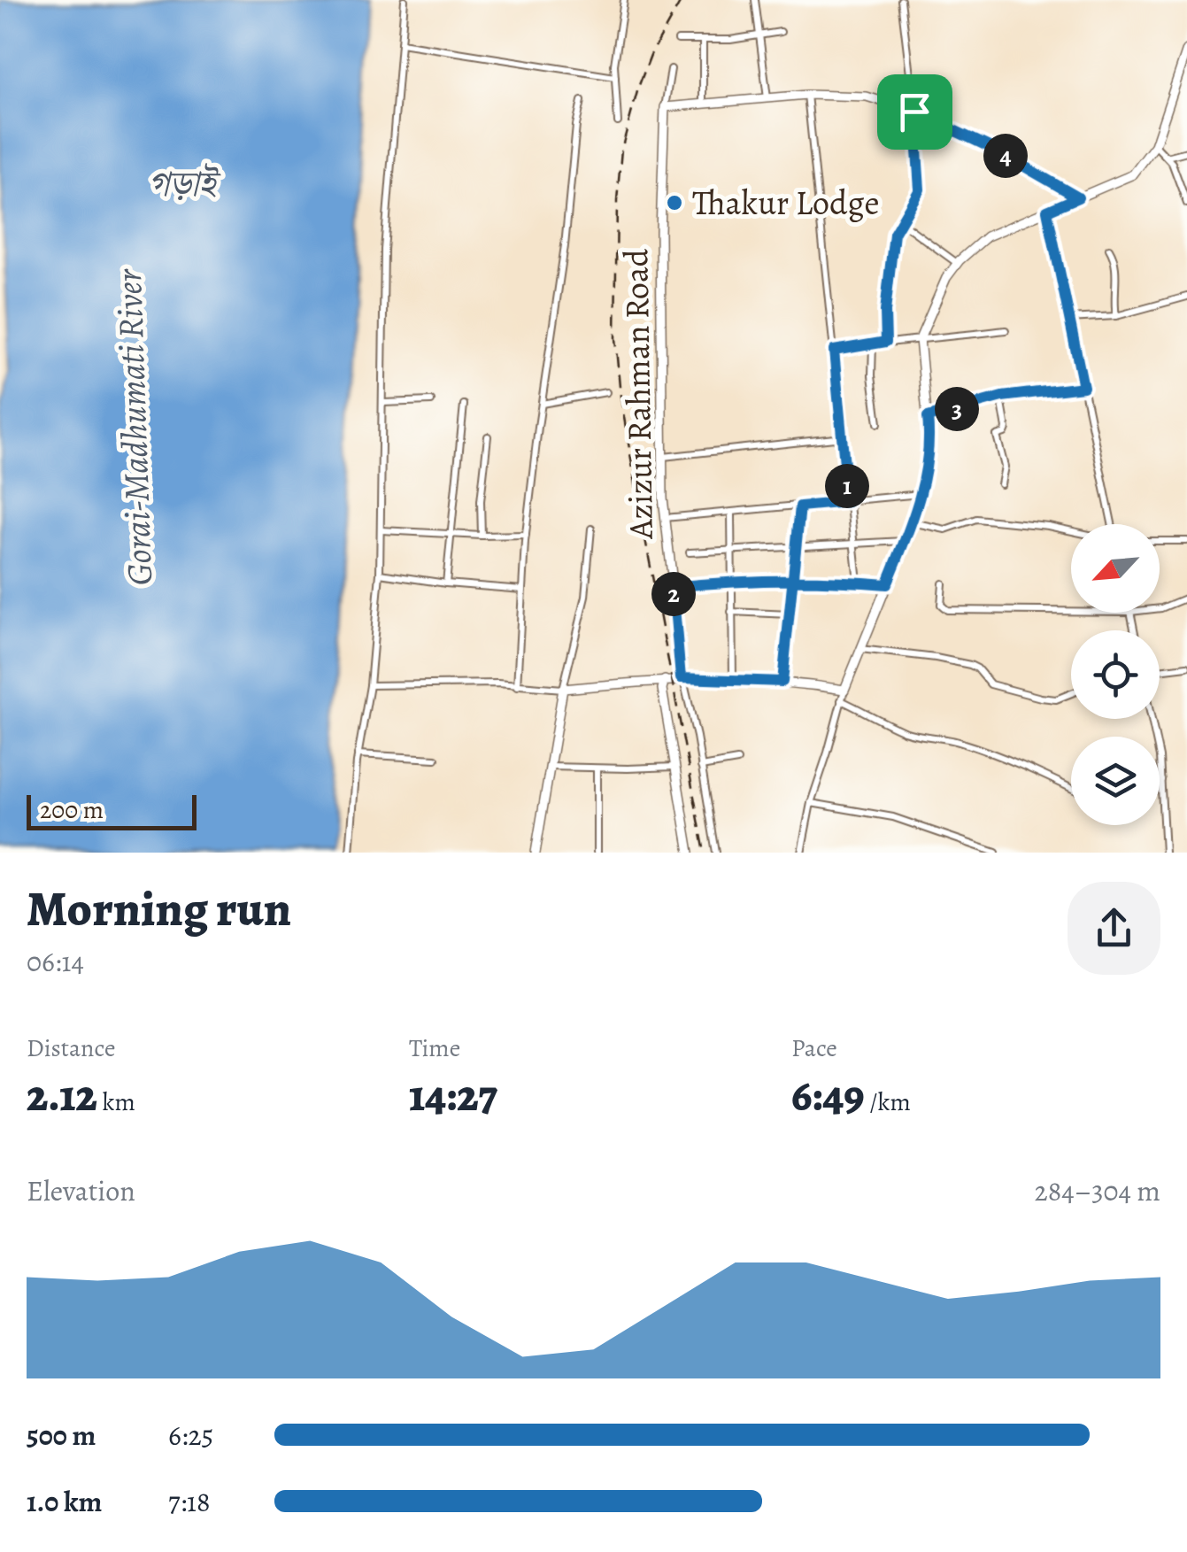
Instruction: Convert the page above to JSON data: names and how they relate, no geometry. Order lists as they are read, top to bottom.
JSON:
{
  "streets": {
    "street": ["Azizur Rahman Road"]
  },
  "water": ["গড়াই", "Gorai-Madhumati River"],
  "places": ["Thakur Lodge"],
  "scale_bar": "200 m",
  "north": "bottom left",
  "page": {
    "pins": [
      "4",
      "3",
      "1",
      "2"
    ],
    "scale": "200 m",
    "heading": ["Morning run", "06:14"],
    "stats": [
      ["Distance", "2.12 km"],
      ["Time", "14:27"],
      ["Pace", "6:49 /km"]
    ],
    "chart": ["Elevation", "284–304 m"],
    "list": [
      {
        "name": "500 m",
        "note": "6:25"
      },
      {
        "name": "1.0 km",
        "note": "7:18"
      }
    ]
  }
}
